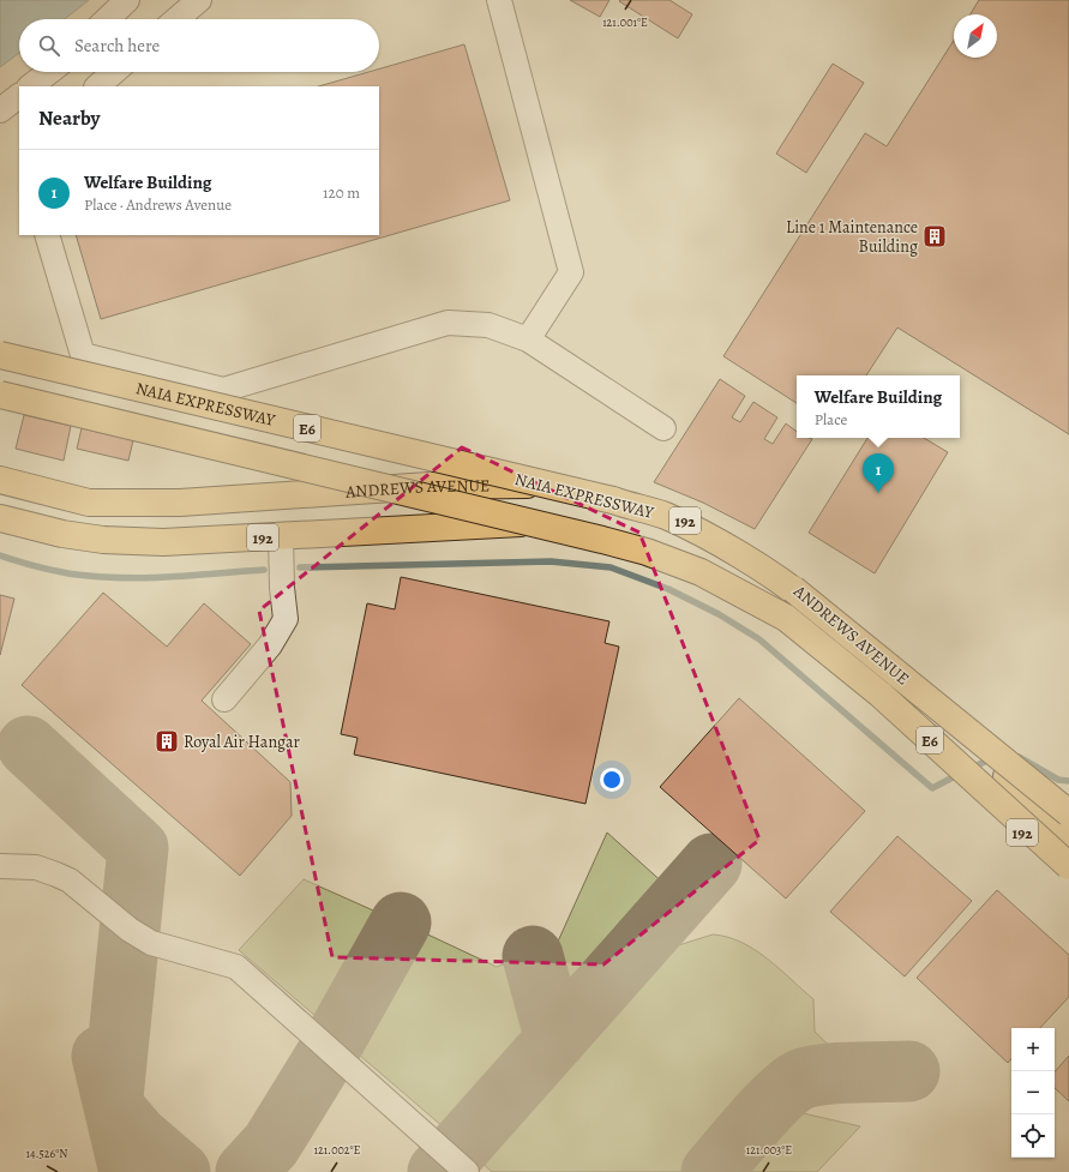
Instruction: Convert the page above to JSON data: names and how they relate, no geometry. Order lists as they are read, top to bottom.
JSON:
{
  "streets": {
    "main road": [
      "NAIA EXPRESSWAY",
      "E6",
      "ANDREWS AVENUE",
      "192"
    ]
  },
  "crossings": [
    ["E6", "192"]
  ],
  "places": {
    "building": ["Line 1 Maintenance Building", "Royal Air Hangar"]
  },
  "north": "top right",
  "page": {
    "search": "Search here",
    "heading": "Nearby",
    "list": [
      {
        "mark": "1",
        "name": "Welfare Building",
        "note": "Place · Andrews Avenue",
        "value": "120 m"
      }
    ],
    "popup": ["Welfare Building", "Place"],
    "pins": "1",
    "map_buttons": ["+", "−"]
  },
  "coordinates": [
    "121.001°E",
    "121.002°E",
    "121.003°E",
    "14.526°N"
  ]
}
